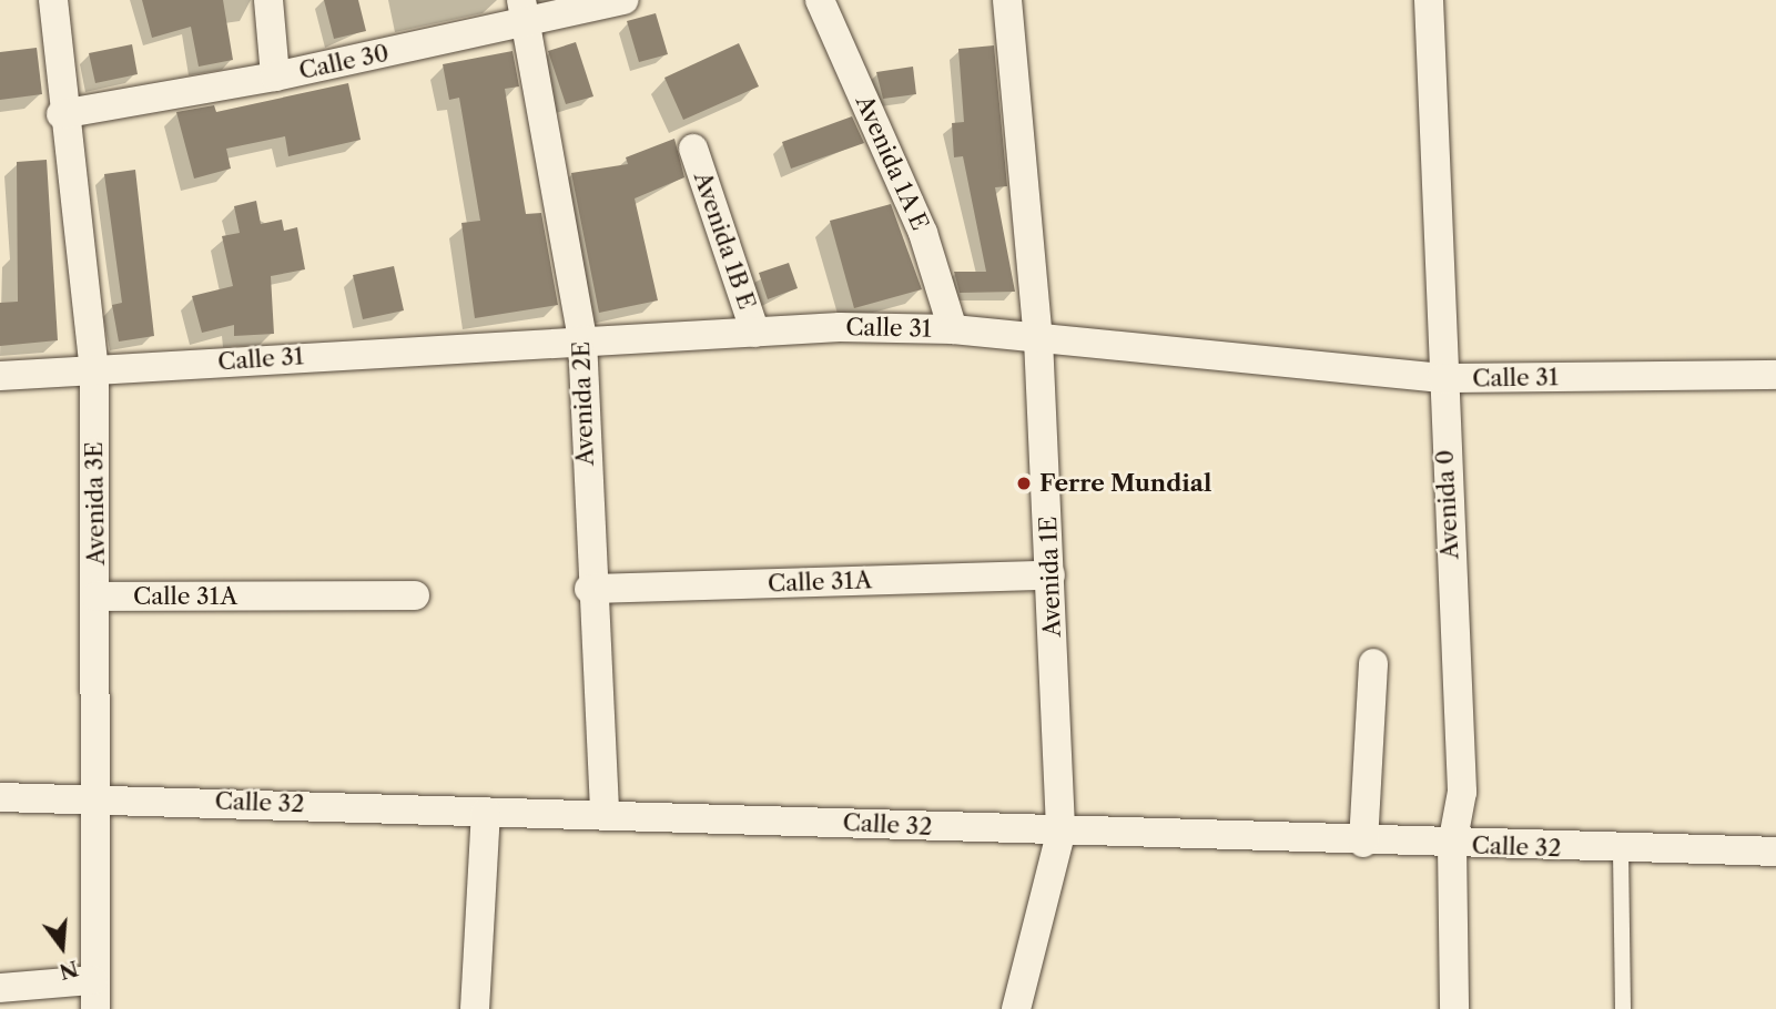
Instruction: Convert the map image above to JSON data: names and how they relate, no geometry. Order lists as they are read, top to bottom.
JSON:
{
  "streets": {
    "street": [
      "Calle 30",
      "Avenida 1A E",
      "Avenida 1B E",
      "Calle 31",
      "Avenida 2E",
      "Avenida 3E",
      "Avenida 0",
      "Avenida 1E",
      "Calle 31A",
      "Calle 32"
    ]
  },
  "crossings": [
    ["Calle 30", "Avenida 2E"],
    ["Calle 30", "Avenida 3E"],
    ["Avenida 1A E", "Calle 31"],
    ["Avenida 1B E", "Calle 31"],
    ["Calle 31", "Avenida 2E"],
    ["Calle 31", "Avenida 3E"],
    ["Calle 31", "Avenida 0"],
    ["Calle 31", "Avenida 1E"],
    ["Avenida 2E", "Calle 31A"],
    ["Avenida 2E", "Calle 32"],
    ["Avenida 3E", "Calle 31A"],
    ["Avenida 3E", "Calle 32"],
    ["Avenida 0", "Calle 32"],
    ["Avenida 1E", "Calle 31A"],
    ["Avenida 1E", "Calle 32"]
  ],
  "places": ["Ferre Mundial"],
  "north": "bottom"
}
